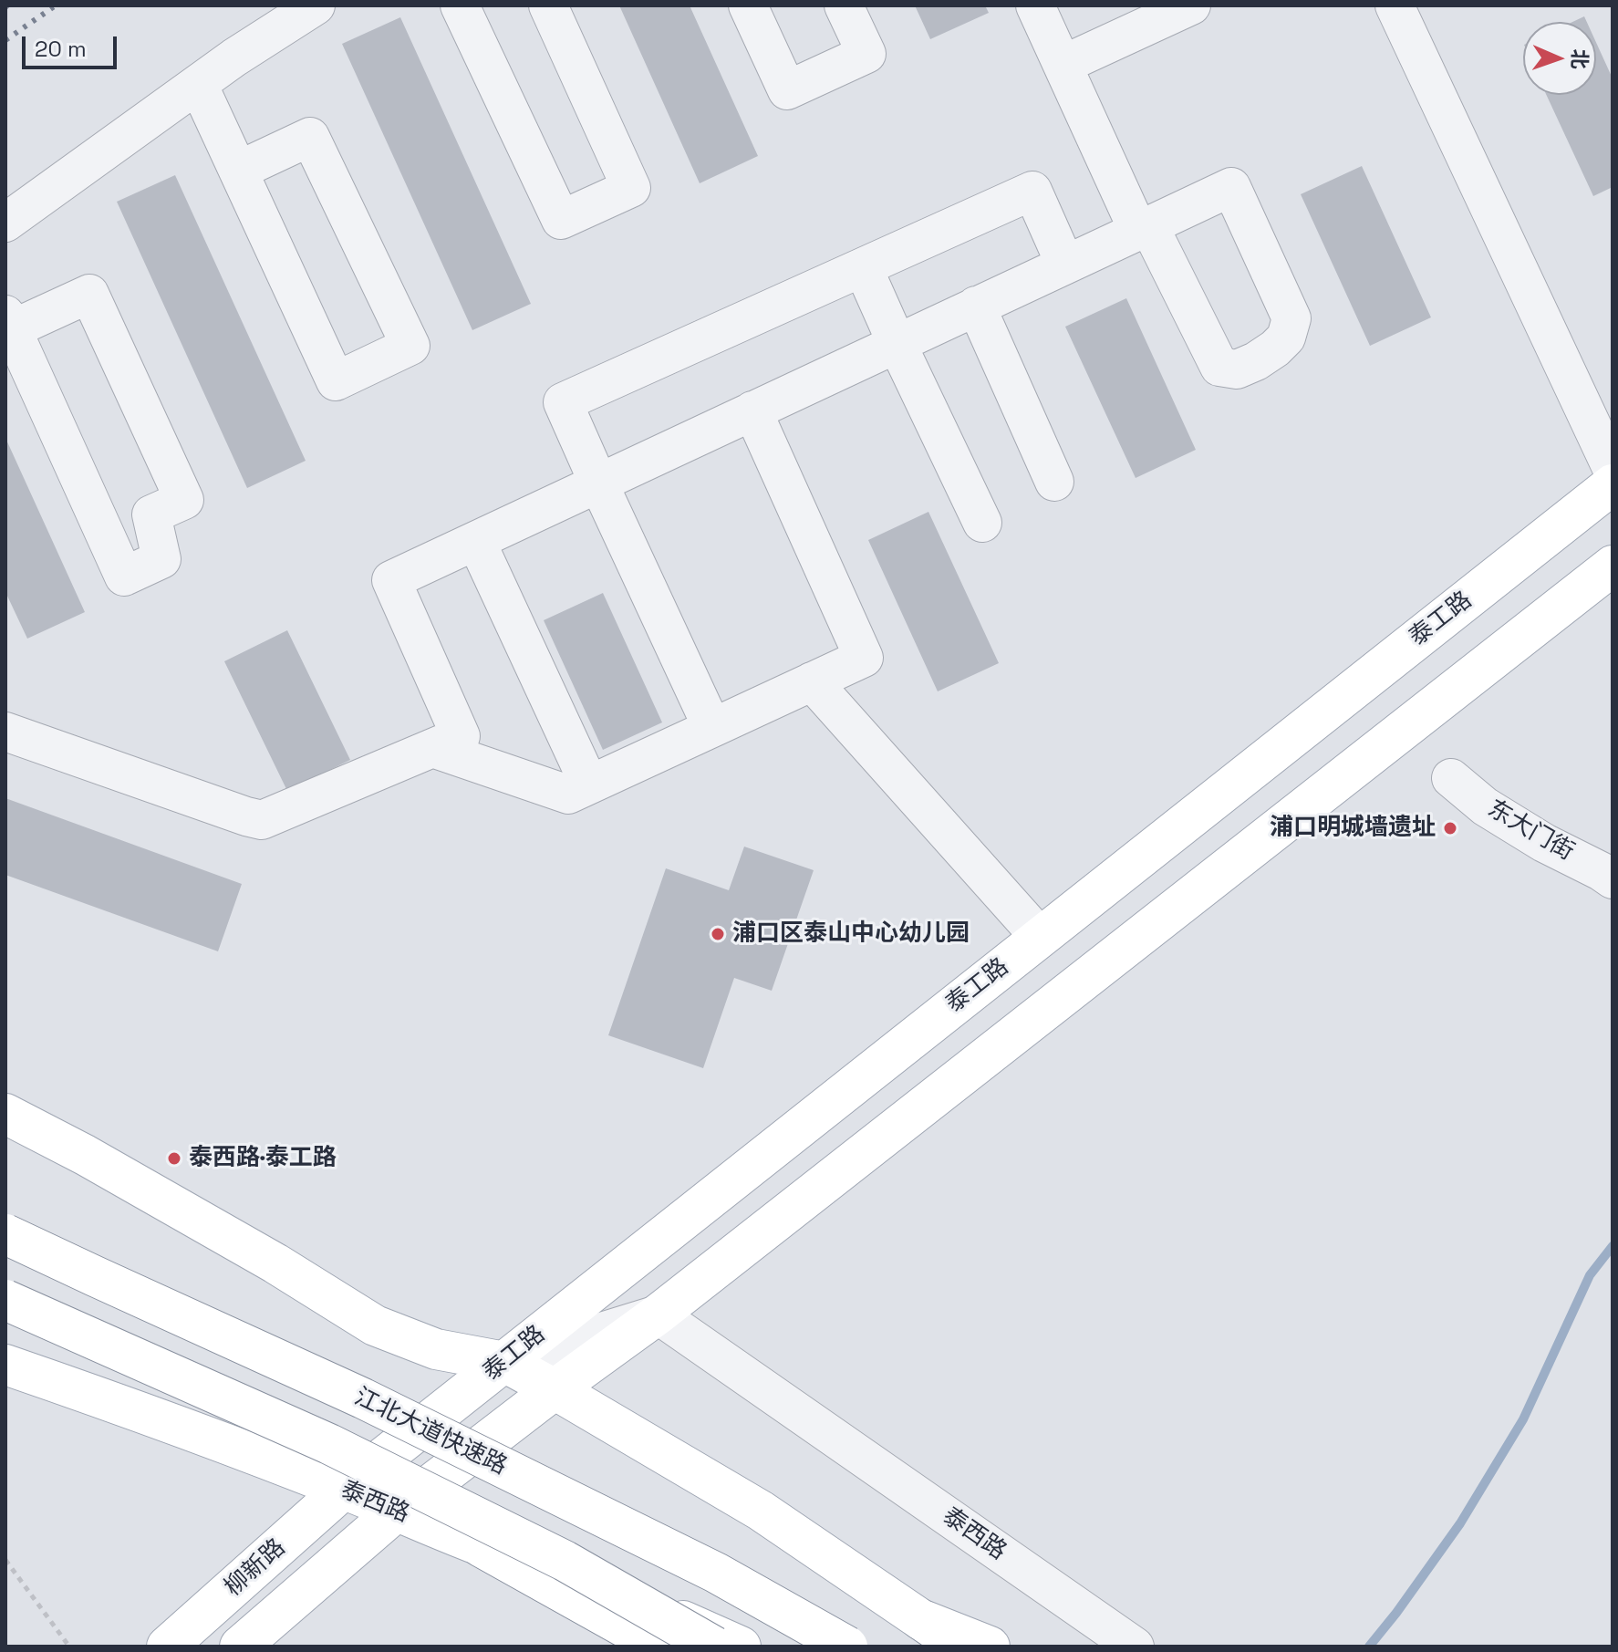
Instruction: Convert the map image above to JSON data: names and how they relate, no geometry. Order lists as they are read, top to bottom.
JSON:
{
  "streets": {
    "main road": [
      "泰工路",
      "江北大道快速路",
      "泰西路",
      "柳新路"
    ],
    "street": ["东大门街"]
  },
  "crossings": [
    ["泰工路", "泰西路"],
    ["泰工路", "柳新路"],
    ["泰西路", "柳新路"]
  ],
  "places": ["浦口明城墙遗址", "浦口区泰山中心幼儿园", "泰西路·泰工路"],
  "scale_bar": "20 m",
  "north": "right"
}
